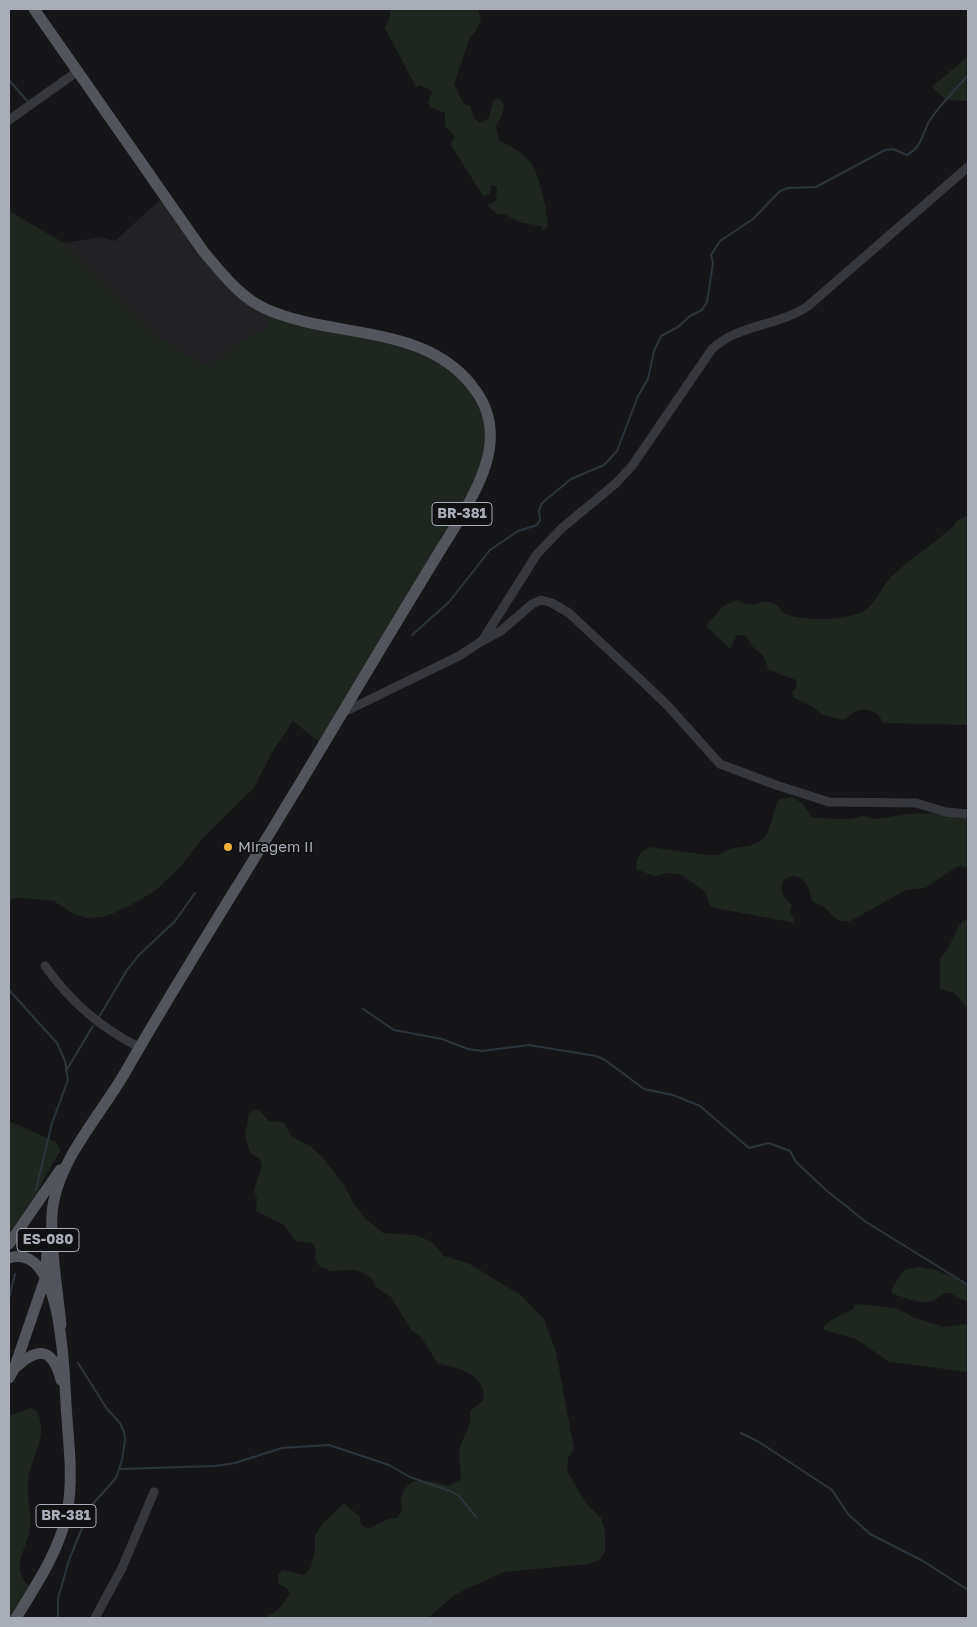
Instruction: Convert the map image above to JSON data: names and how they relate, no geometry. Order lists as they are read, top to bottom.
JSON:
{
  "streets": {
    "main road": ["BR-381", "ES-080"]
  },
  "crossings": [
    ["BR-381", "ES-080"]
  ],
  "places": ["Miragem II"]
}
